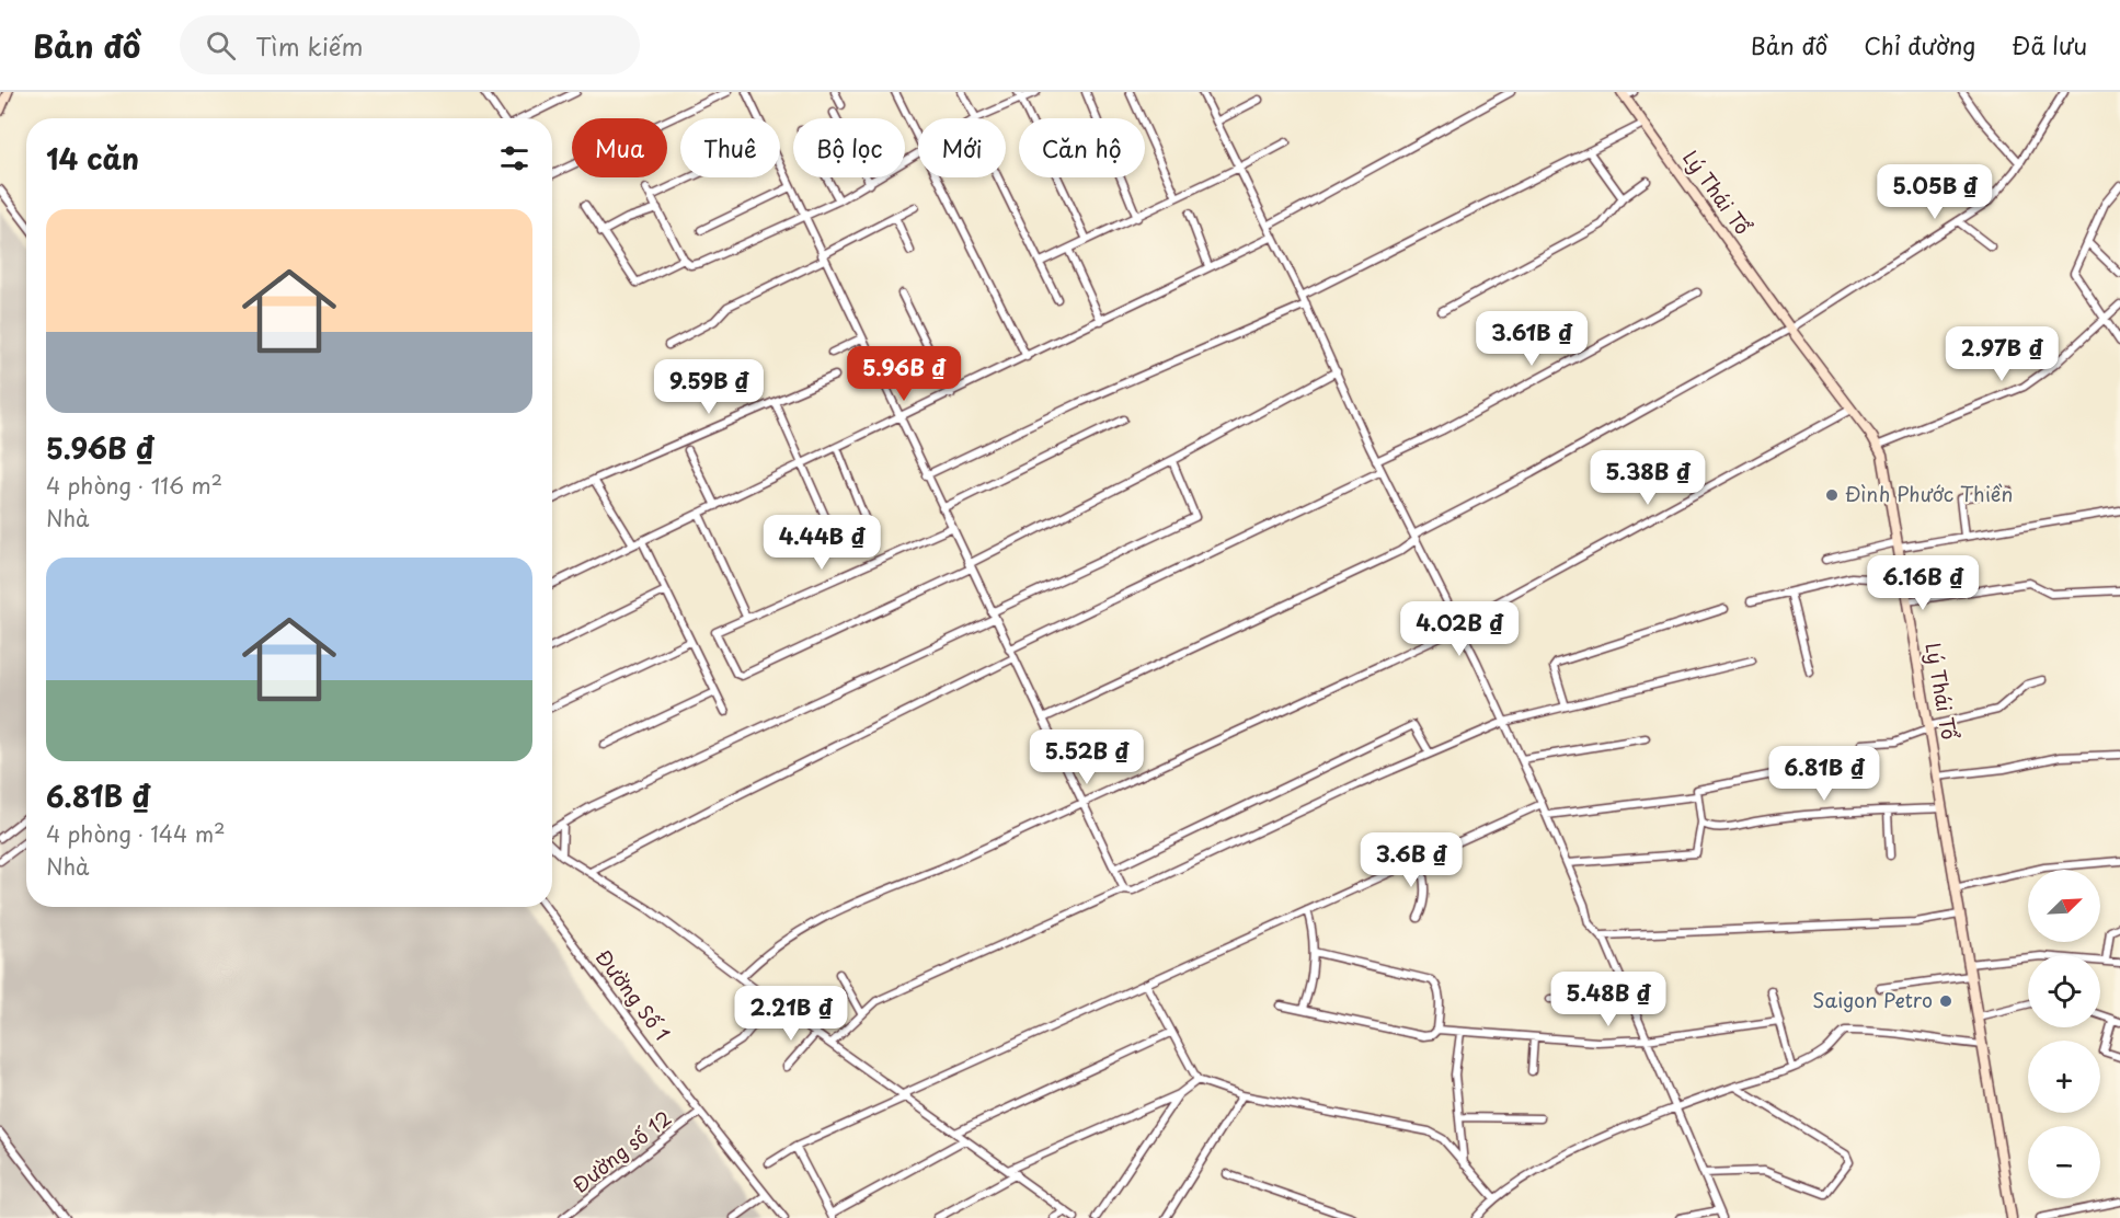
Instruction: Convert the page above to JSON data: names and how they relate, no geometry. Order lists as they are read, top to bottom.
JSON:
{
  "streets": {
    "main road": ["Lý Thái Tổ"],
    "street": ["Đường Số 1", "Đường số 12"]
  },
  "crossings": [
    ["Đường Số 1", "Đường số 12"]
  ],
  "places": ["Đình Phước Thiền", "Saigon Petro"],
  "north": "top right",
  "page": {
    "header": "Bản đồ",
    "search": "Tìm kiếm",
    "nav": ["Bản đồ", "Chỉ đường", "Đã lưu"],
    "chip": [
      "Mua",
      "Thuê",
      "Bộ lọc",
      "Mới",
      "Căn hộ"
    ],
    "heading": "14 căn",
    "price": [
      "5.05B ₫",
      "3.61B ₫",
      "2.97B ₫",
      "5.96B ₫",
      "9.59B ₫",
      "5.38B ₫",
      "4.44B ₫",
      "6.16B ₫",
      "4.02B ₫",
      "5.52B ₫",
      "6.81B ₫",
      "3.6B ₫",
      "5.48B ₫",
      "2.21B ₫"
    ],
    "list": [
      {
        "name": "5.96B ₫",
        "note": "4 phòng · 116 m² · Nhà"
      },
      {
        "name": "6.81B ₫",
        "note": "4 phòng · 144 m² · Nhà"
      }
    ],
    "map_buttons": ["+", "−"]
  }
}
